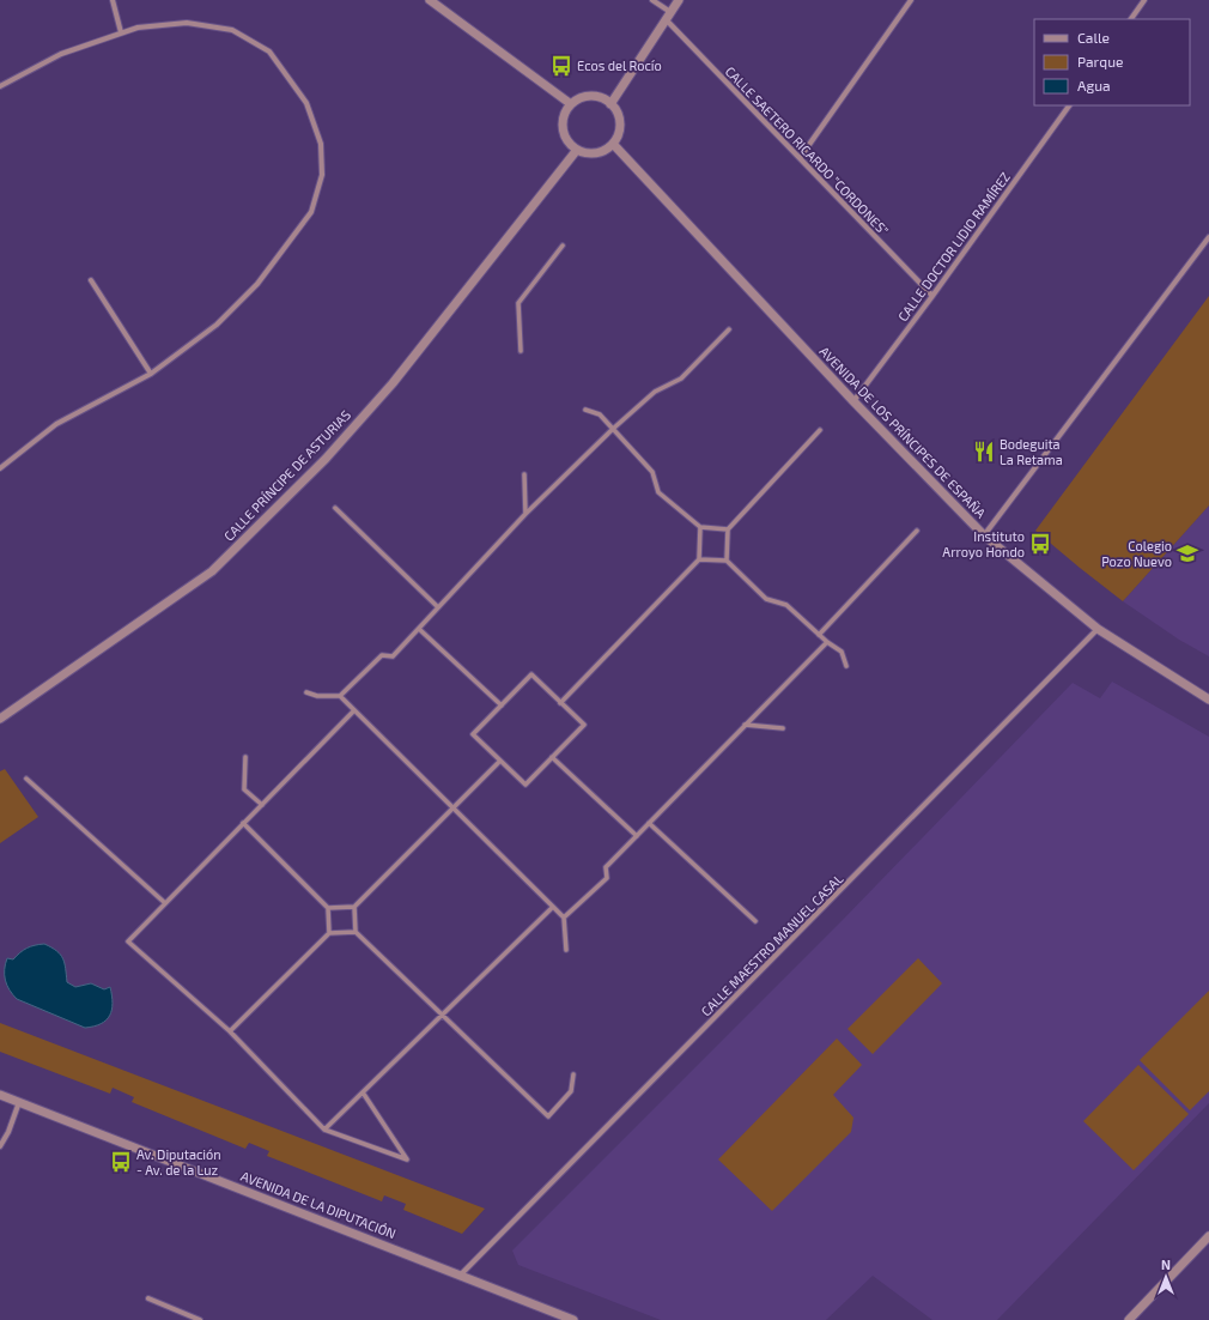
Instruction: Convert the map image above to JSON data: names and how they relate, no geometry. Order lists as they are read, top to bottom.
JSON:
{
  "streets": {
    "street": [
      "CALLE SAETERO RICARDO \"CORDONES\"",
      "CALLE DOCTOR LIDIO RAMÍREZ",
      "AVENIDA DE LOS PRÍNCIPES DE ESPAÑA",
      "CALLE PRÍNCIPE DE ASTURIAS",
      "CALLE MAESTRO MANUEL CASAL",
      "AVENIDA DE LA DIPUTACIÓN"
    ]
  },
  "crossings": [
    ["CALLE SAETERO RICARDO \"CORDONES\"", "CALLE DOCTOR LIDIO RAMÍREZ"],
    ["CALLE DOCTOR LIDIO RAMÍREZ", "AVENIDA DE LOS PRÍNCIPES DE ESPAÑA"],
    ["AVENIDA DE LOS PRÍNCIPES DE ESPAÑA", "CALLE PRÍNCIPE DE ASTURIAS"],
    ["AVENIDA DE LOS PRÍNCIPES DE ESPAÑA", "CALLE MAESTRO MANUEL CASAL"],
    ["CALLE MAESTRO MANUEL CASAL", "AVENIDA DE LA DIPUTACIÓN"]
  ],
  "places": {
    "bus stop": ["Ecos del Rocío", "Instituto Arroyo Hondo", "Av. Diputación - Av. de la Luz"],
    "restaurant": ["Bodeguita La Retama"],
    "school or university": ["Colegio Pozo Nuevo"]
  },
  "legend": ["Calle", "Parque", "Agua"],
  "north": "top"
}
